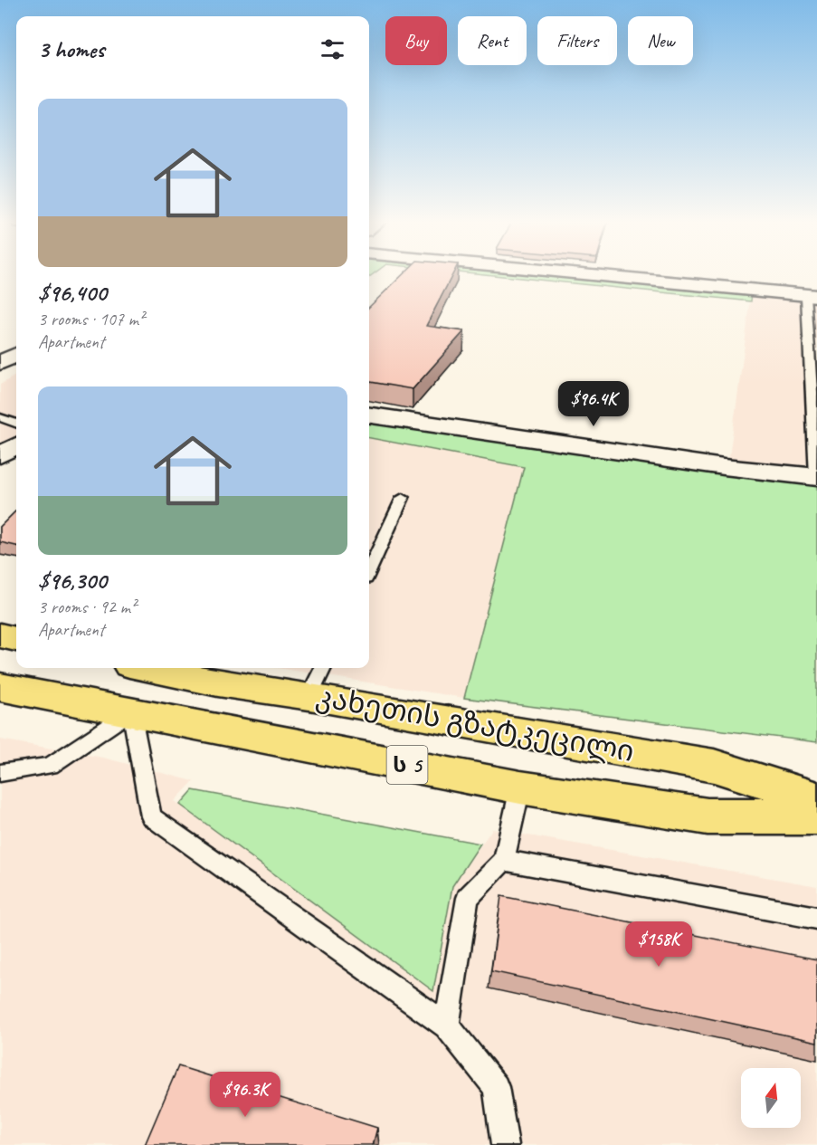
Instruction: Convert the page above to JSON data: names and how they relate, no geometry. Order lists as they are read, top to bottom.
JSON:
{
  "streets": {
    "highway": ["კახეთის გზატკეცილი", "ს 5"]
  },
  "north": "top",
  "page": {
    "chip": [
      "Buy",
      "Rent",
      "Filters",
      "New"
    ],
    "heading": "3 homes",
    "list": [
      {
        "name": "$96,400",
        "note": "3 rooms · 107 m² · Apartment"
      },
      {
        "name": "$96,300",
        "note": "3 rooms · 92 m² · Apartment"
      }
    ],
    "price": ["$96.4K", "$158K", "$96.3K"]
  }
}
